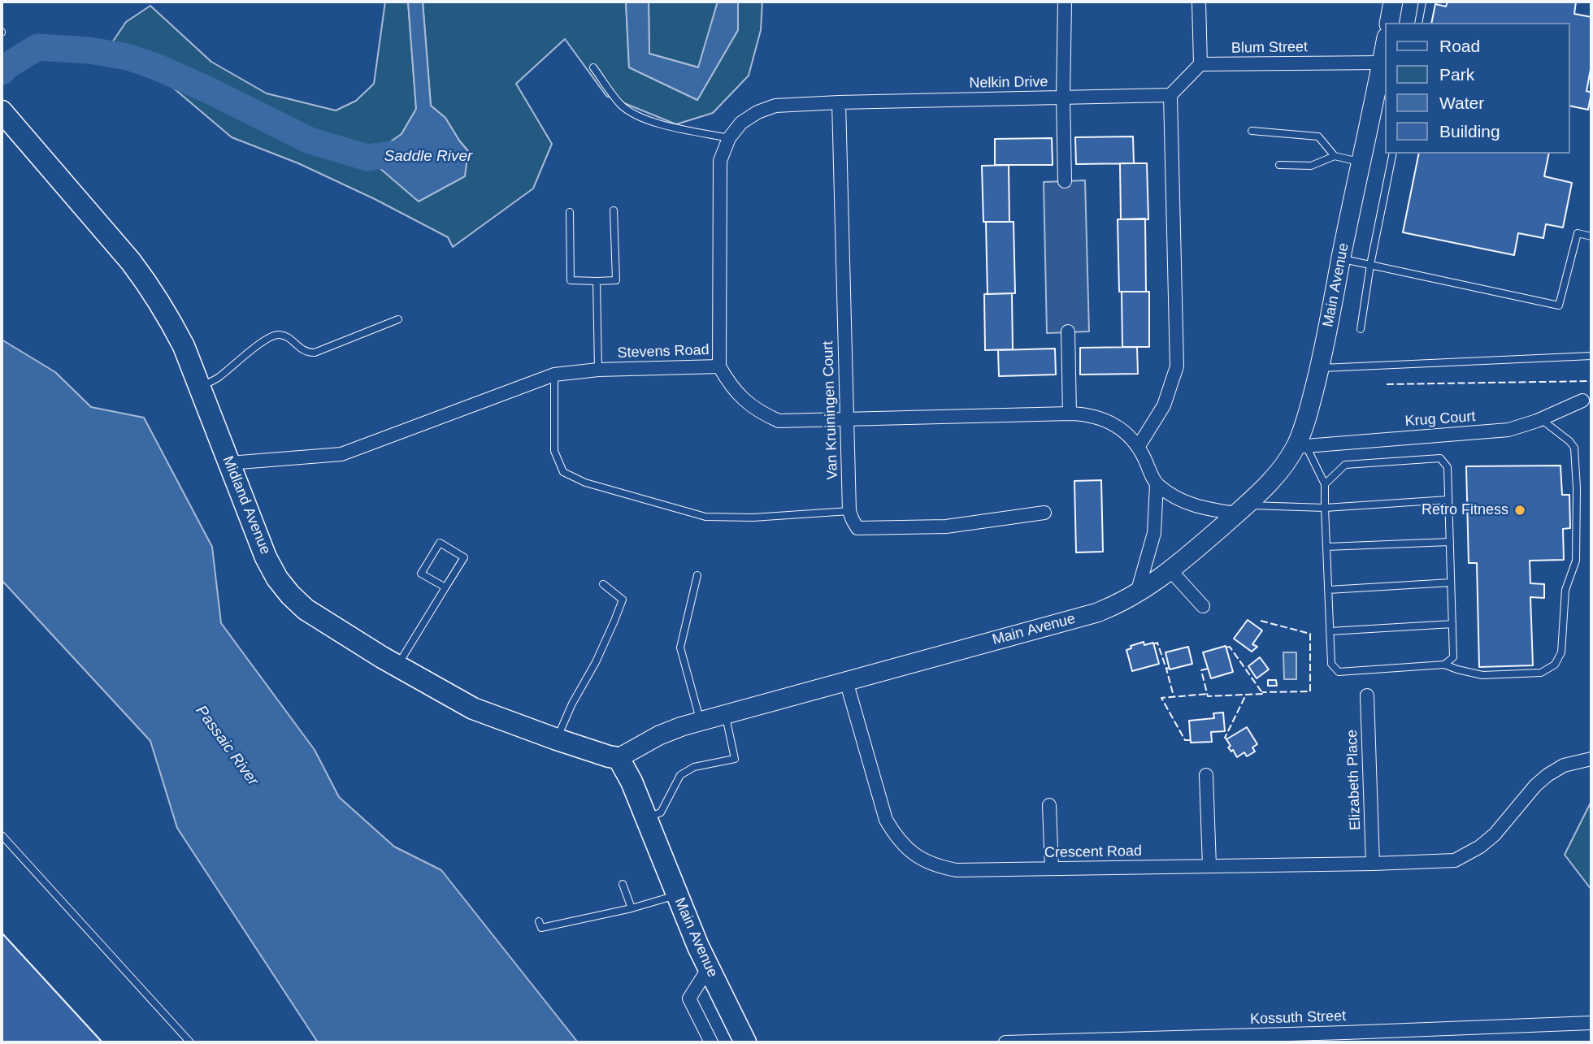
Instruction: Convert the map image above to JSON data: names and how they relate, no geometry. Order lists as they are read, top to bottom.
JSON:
{
  "streets": {
    "main road": ["Main Avenue", "Midland Avenue"],
    "street": [
      "Blum Street",
      "Nelkin Drive",
      "Stevens Road",
      "Van Kruiningen Court",
      "Krug Court",
      "Elizabeth Place",
      "Crescent Road",
      "Kossuth Street"
    ]
  },
  "crossings": [
    ["Blum Street", "Main Avenue"],
    ["Nelkin Drive", "Stevens Road"],
    ["Nelkin Drive", "Van Kruiningen Court"],
    ["Main Avenue", "Stevens Road"],
    ["Main Avenue", "Krug Court"],
    ["Main Avenue", "Midland Avenue"],
    ["Main Avenue", "Crescent Road"],
    ["Stevens Road", "Van Kruiningen Court"],
    ["Stevens Road", "Midland Avenue"],
    ["Elizabeth Place", "Crescent Road"]
  ],
  "water": ["Saddle River", "Passaic River"],
  "places": ["Retro Fitness"],
  "legend": [
    "Road",
    "Park",
    "Water",
    "Building"
  ]
}
